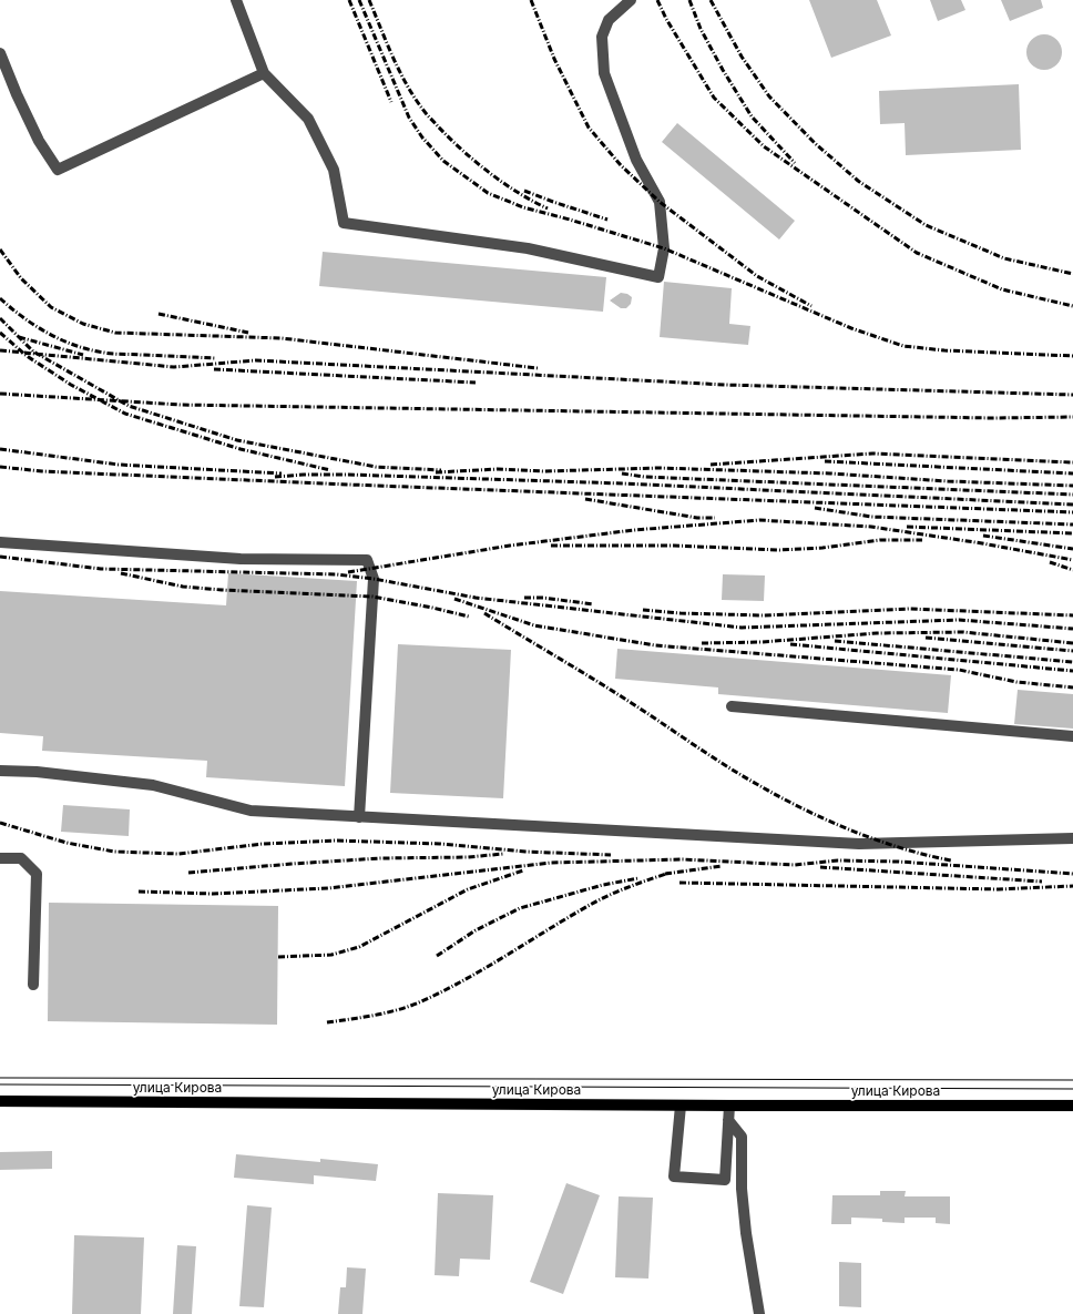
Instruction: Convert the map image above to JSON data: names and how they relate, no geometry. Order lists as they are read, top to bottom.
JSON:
{
  "streets": {
    "main road": ["улица Кирова"]
  }
}
